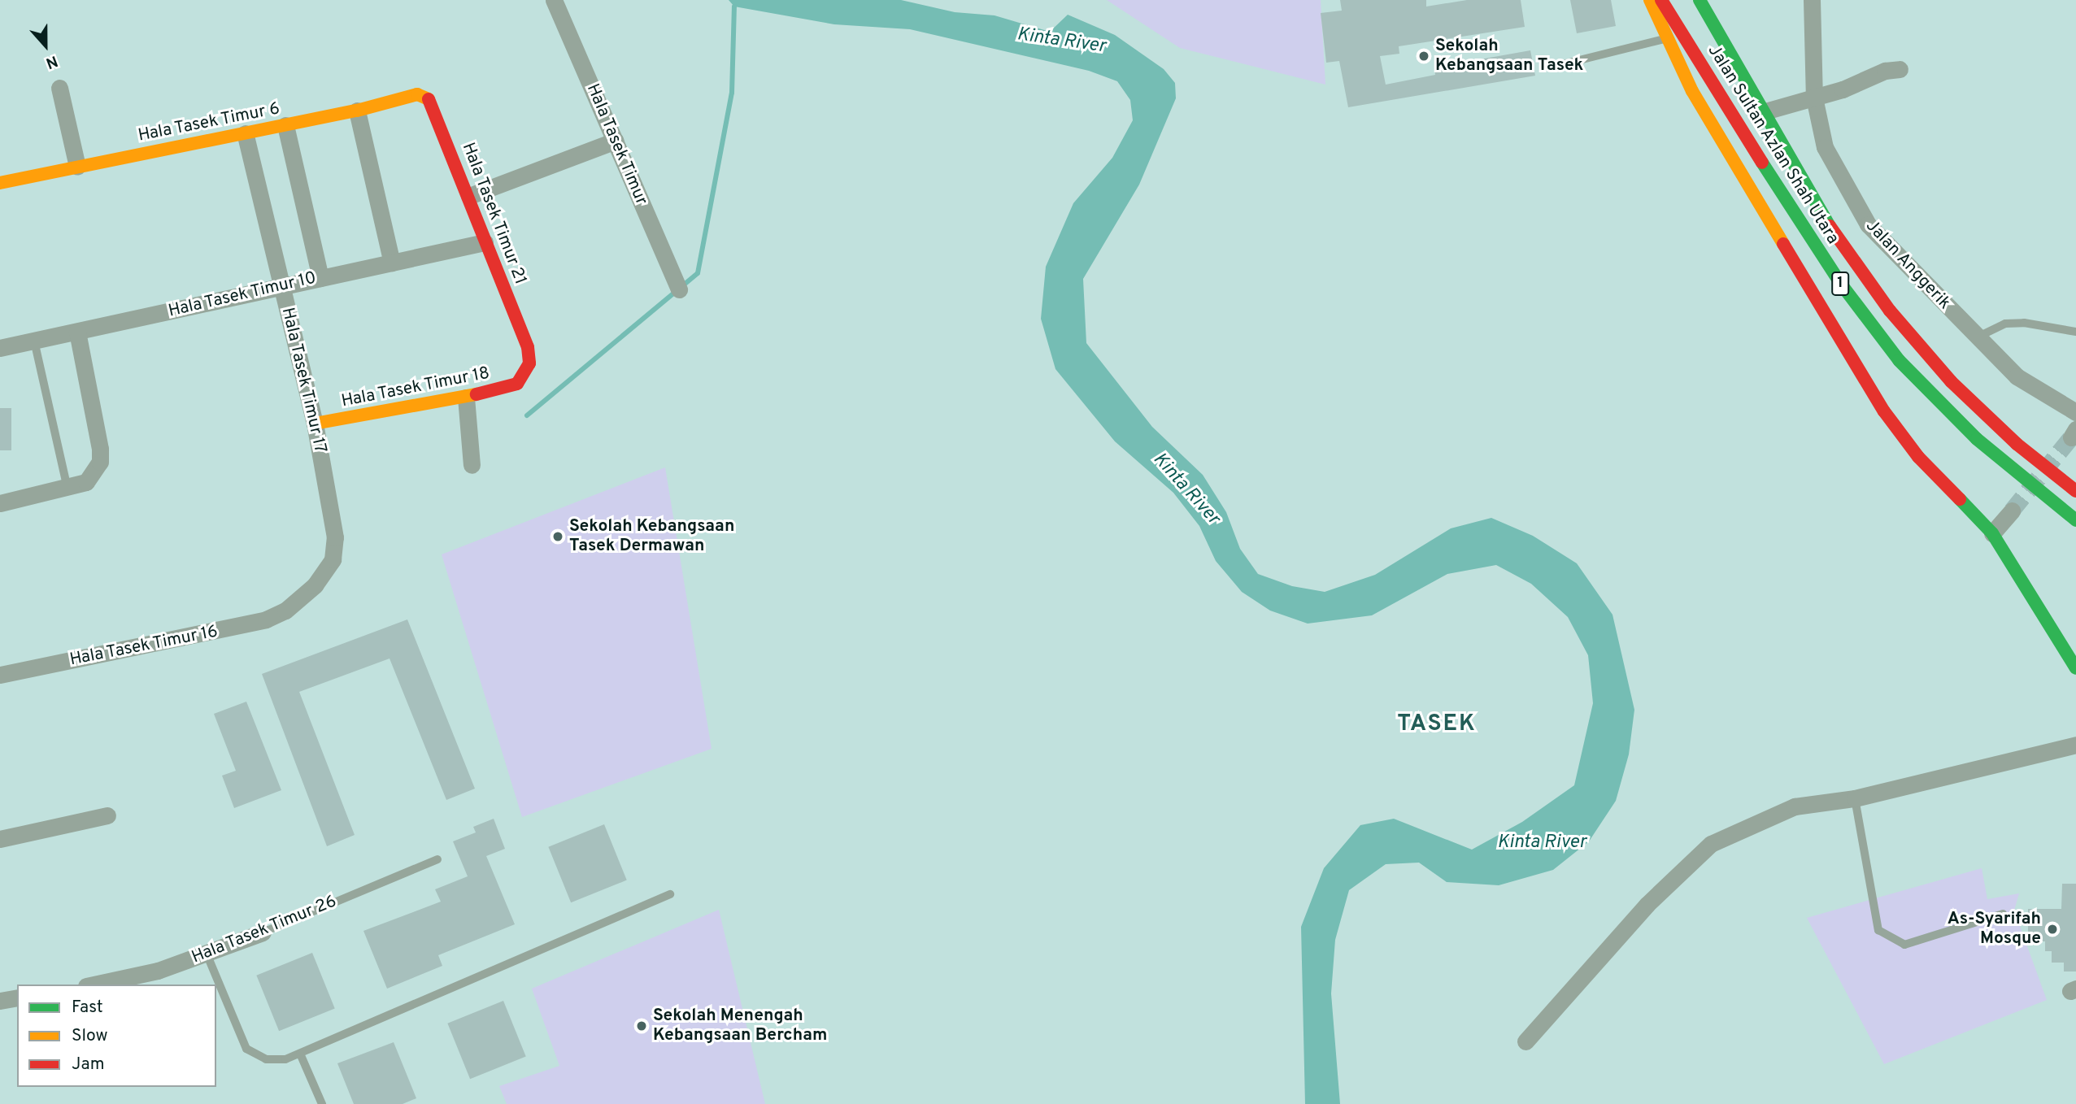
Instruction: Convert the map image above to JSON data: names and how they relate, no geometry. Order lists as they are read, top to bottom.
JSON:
{
  "streets": {
    "street": [
      "Hala Tasek Timur 6",
      "Hala Tasek Timur",
      "Jalan Sultan Azlan Shah Utara",
      "Hala Tasek Timur 21",
      "Jalan Anggerik",
      "1",
      "Hala Tasek Timur 10",
      "Hala Tasek Timur 17",
      "Hala Tasek Timur 18",
      "Hala Tasek Timur 16",
      "Hala Tasek Timur 26"
    ]
  },
  "crossings": [
    ["Hala Tasek Timur 6", "Hala Tasek Timur 21"],
    ["Hala Tasek Timur 6", "Hala Tasek Timur 17"],
    ["Hala Tasek Timur 21", "Hala Tasek Timur 10"],
    ["Hala Tasek Timur 21", "Hala Tasek Timur 18"],
    ["Hala Tasek Timur 10", "Hala Tasek Timur 17"],
    ["Hala Tasek Timur 17", "Hala Tasek Timur 18"],
    ["Hala Tasek Timur 17", "Hala Tasek Timur 16"]
  ],
  "districts": ["TASEK"],
  "water": ["Kinta River"],
  "places": [
    "Sekolah Kebangsaan Tasek",
    "Sekolah Kebangsaan Tasek Dermawan",
    "As-Syarifah Mosque",
    "Sekolah Menengah Kebangsaan Bercham"
  ],
  "legend": ["Fast", "Slow", "Jam"],
  "north": "bottom"
}
